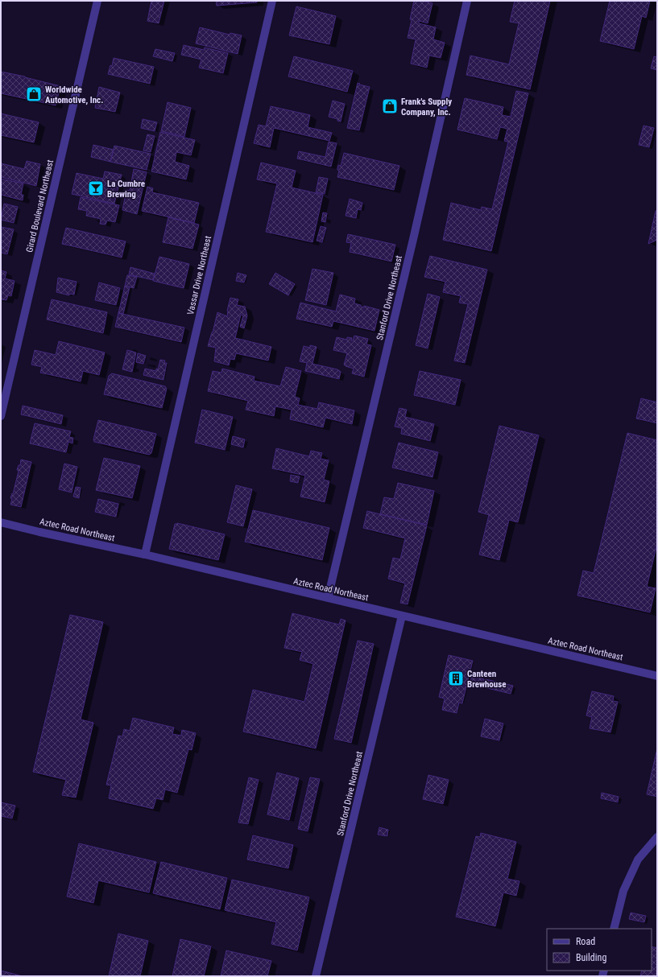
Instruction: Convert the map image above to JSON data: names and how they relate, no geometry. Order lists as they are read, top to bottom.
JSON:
{
  "streets": {
    "street": [
      "Girard Boulevard Northeast",
      "Vassar Drive Northeast",
      "Stanford Drive Northeast",
      "Aztec Road Northeast"
    ]
  },
  "crossings": [
    ["Vassar Drive Northeast", "Aztec Road Northeast"],
    ["Stanford Drive Northeast", "Aztec Road Northeast"]
  ],
  "places": {
    "shop": ["Worldwide Automotive, Inc.", "Frank's Supply Company, Inc."],
    "bar": ["La Cumbre Brewing"],
    "building": ["Canteen Brewhouse"]
  },
  "legend": ["Road", "Building"]
}
